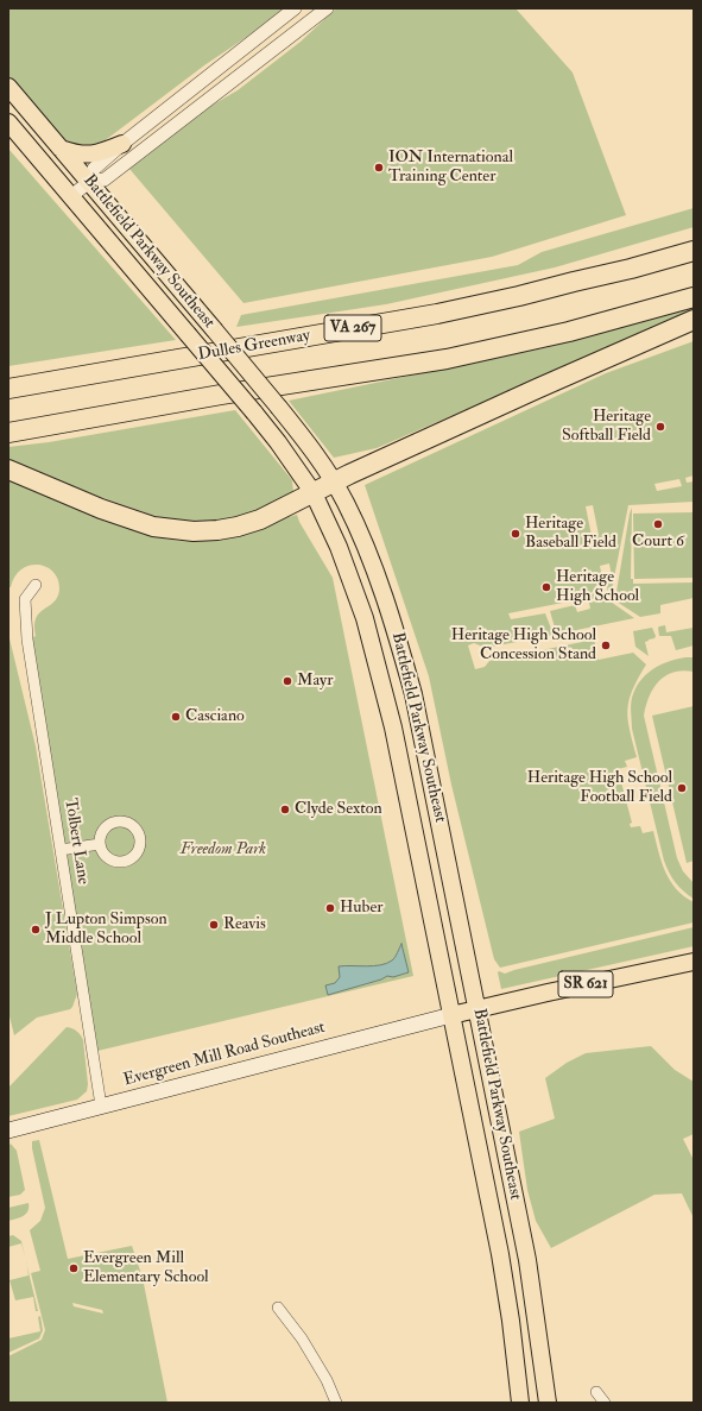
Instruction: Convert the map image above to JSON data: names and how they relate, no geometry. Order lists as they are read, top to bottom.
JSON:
{
  "streets": {
    "highway": ["VA 267", "Dulles Greenway"],
    "main road": ["Battlefield Parkway Southeast", "SR 621", "Evergreen Mill Road Southeast"],
    "street": ["Tolbert Lane"]
  },
  "crossings": [
    ["Battlefield Parkway Southeast", "SR 621"],
    ["Battlefield Parkway Southeast", "Evergreen Mill Road Southeast"],
    ["Tolbert Lane", "Evergreen Mill Road Southeast"],
    ["SR 621", "Evergreen Mill Road Southeast"]
  ],
  "parks": ["Freedom Park"],
  "places": [
    "ION International Training Center",
    "Heritage Softball Field",
    "Court 6",
    "Heritage Baseball Field",
    "Heritage High School",
    "Heritage High School Concession Stand",
    "Mayr",
    "Casciano",
    "Heritage High School Football Field",
    "Clyde Sexton",
    "Huber",
    "Reavis",
    "J Lupton Simpson Middle School",
    "Evergreen Mill Elementary School"
  ]
}
